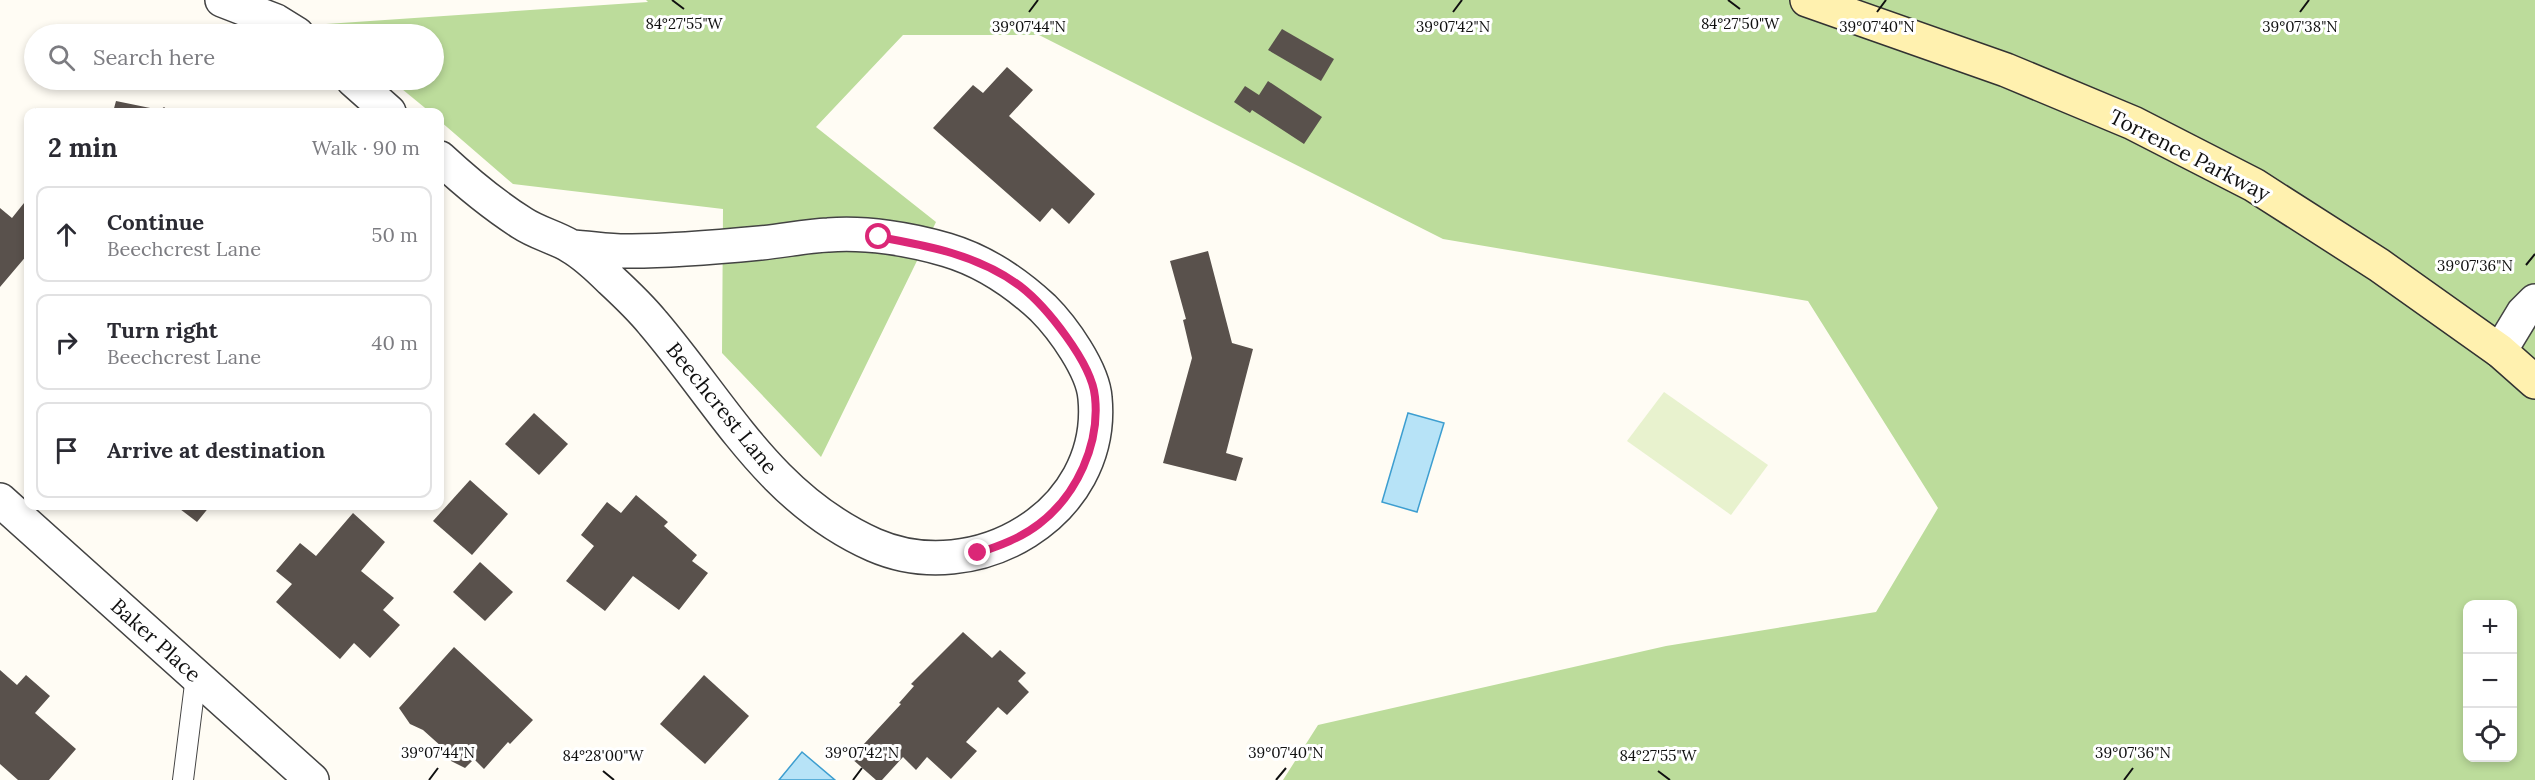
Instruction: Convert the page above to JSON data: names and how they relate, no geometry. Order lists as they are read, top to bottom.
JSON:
{
  "streets": {
    "street": ["Torrence Parkway", "Beechcrest Lane", "Baker Place"]
  },
  "page": {
    "search": "Search here",
    "heading": ["2 min", "Walk · 90 m"],
    "list": [
      ["Continue", "Beechcrest Lane", "50 m"],
      ["Turn right", "Beechcrest Lane", "40 m"],
      "Arrive at destination"
    ],
    "map_buttons": ["+", "−"]
  },
  "coordinates": [
    "84°27'55\"W",
    "84°27'50\"W",
    "39°07'44\"N",
    "39°07'42\"N",
    "39°07'40\"N",
    "39°07'38\"N",
    "39°07'36\"N",
    "84°28'00\"W"
  ]
}
